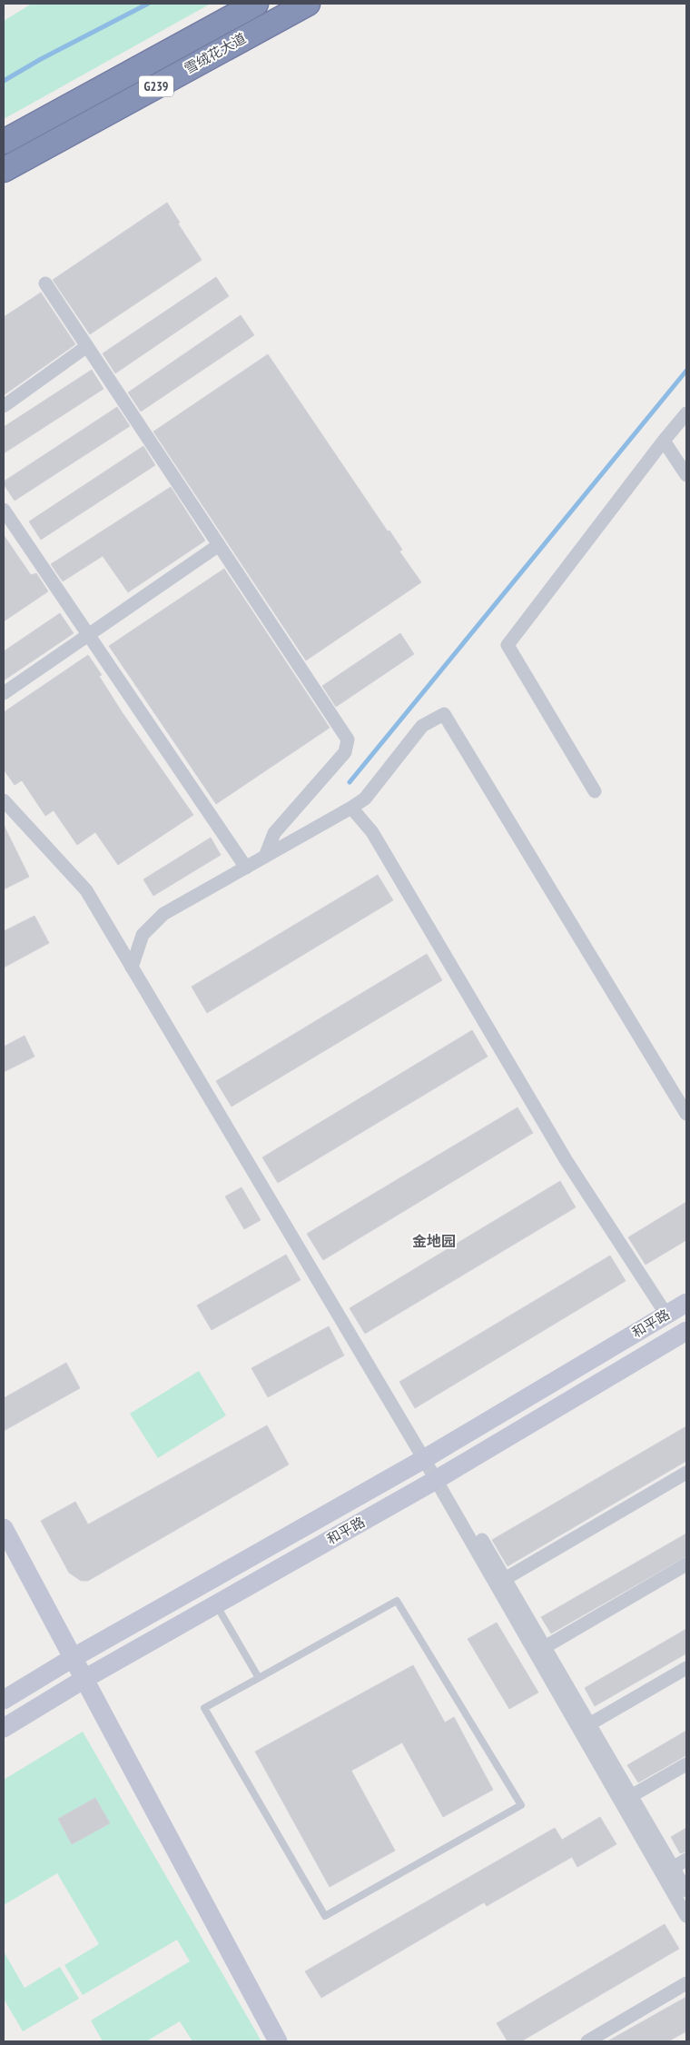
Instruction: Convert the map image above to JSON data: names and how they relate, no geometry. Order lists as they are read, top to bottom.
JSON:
{
  "streets": {
    "highway": ["雪绒花大道", "G239"],
    "street": ["和平路"]
  },
  "districts": ["金地园"]
}
